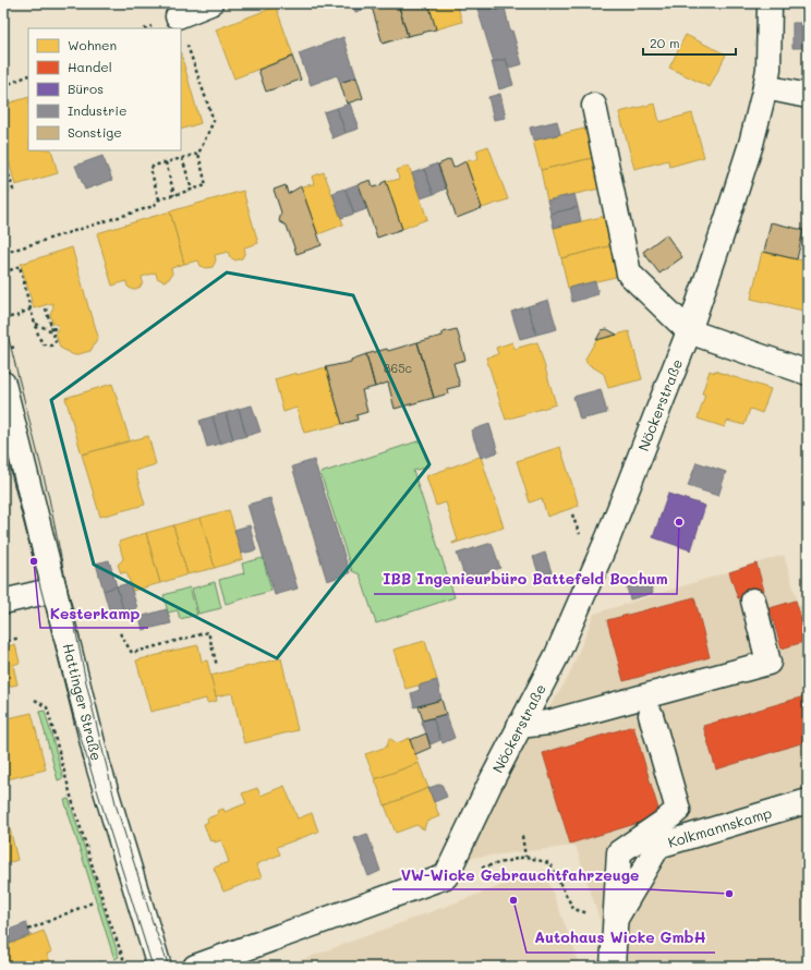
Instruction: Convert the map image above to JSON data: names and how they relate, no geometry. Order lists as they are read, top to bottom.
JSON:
{
  "streets": {
    "street": ["Nöckerstraße", "Hattinger Straße", "Kolkmannskamp"]
  },
  "places": [
    "IBB Ingenieurbüro Battefeld Bochum",
    "Kesterkamp",
    "VW-Wicke Gebrauchtfahrzeuge",
    "Autohaus Wicke GmbH"
  ],
  "house_numbers": ["865c"],
  "legend": [
    "Wohnen",
    "Handel",
    "Büros",
    "Industrie",
    "Sonstige"
  ],
  "scale_bar": "20 m"
}
